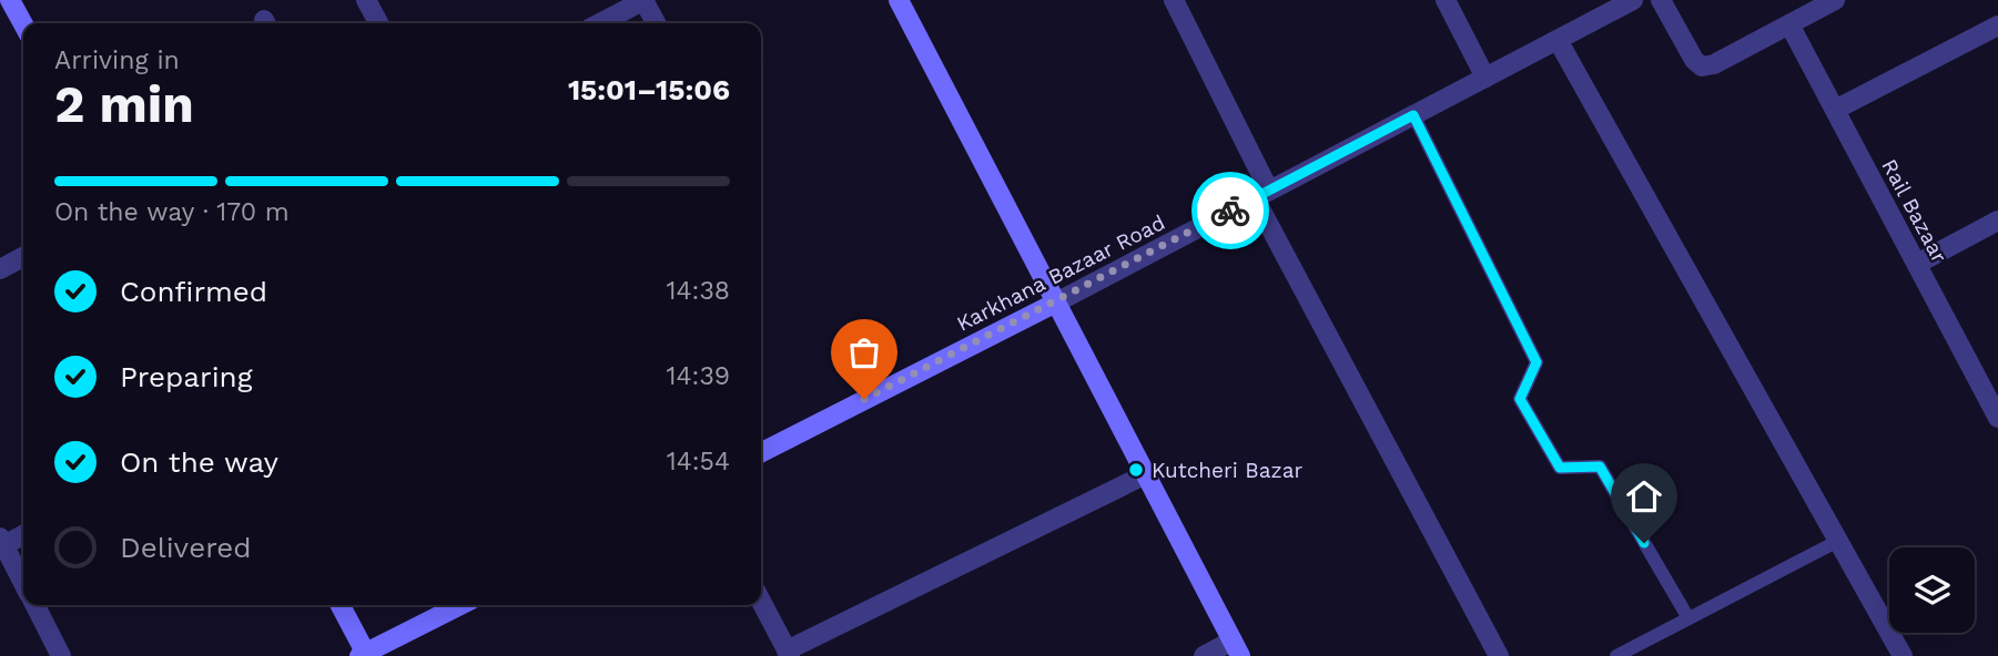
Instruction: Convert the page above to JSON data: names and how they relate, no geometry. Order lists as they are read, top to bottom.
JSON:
{
  "streets": {
    "main road": ["Karkhana Bazaar Road"],
    "street": ["Rail Bazaar"]
  },
  "places": ["Kutcheri Bazar"],
  "page": {
    "heading": ["2 min", "Arriving in", "15:01–15:06"],
    "bar": "On the way · 170 m",
    "list": [
      ["Confirmed", "14:38"],
      ["Preparing", "14:39"],
      ["On the way", "14:54"],
      "Delivered"
    ]
  }
}
